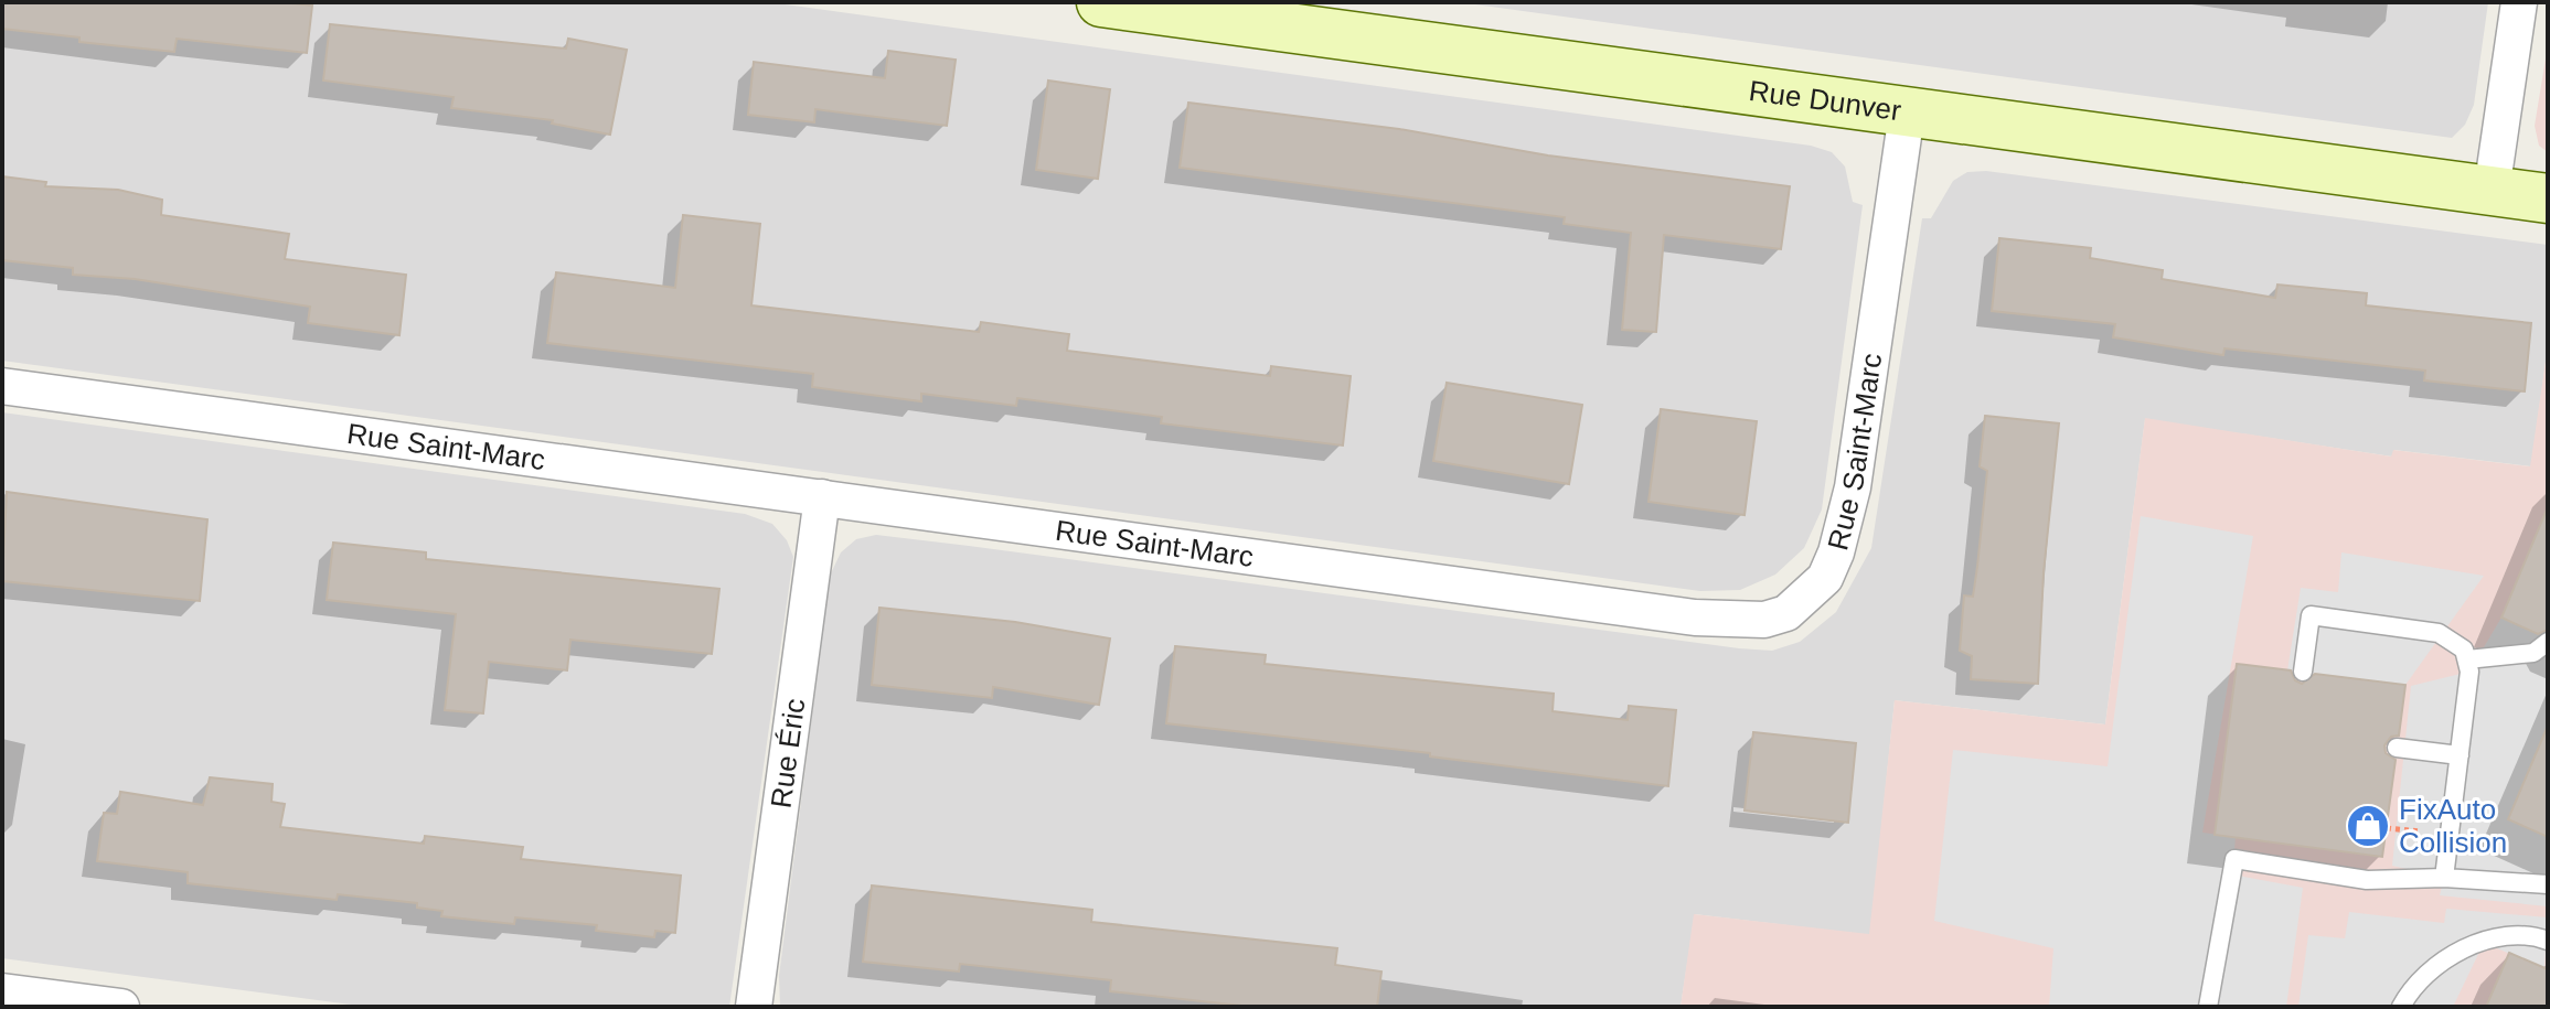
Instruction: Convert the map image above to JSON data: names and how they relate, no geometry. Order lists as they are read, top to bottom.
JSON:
{
  "streets": {
    "street": ["Rue Dunver", "Rue Saint-Marc", "Rue Éric"]
  },
  "crossings": [
    ["Rue Dunver", "Rue Saint-Marc"],
    ["Rue Saint-Marc", "Rue Éric"]
  ],
  "places": {
    "shop": ["FixAuto Collision"]
  }
}
